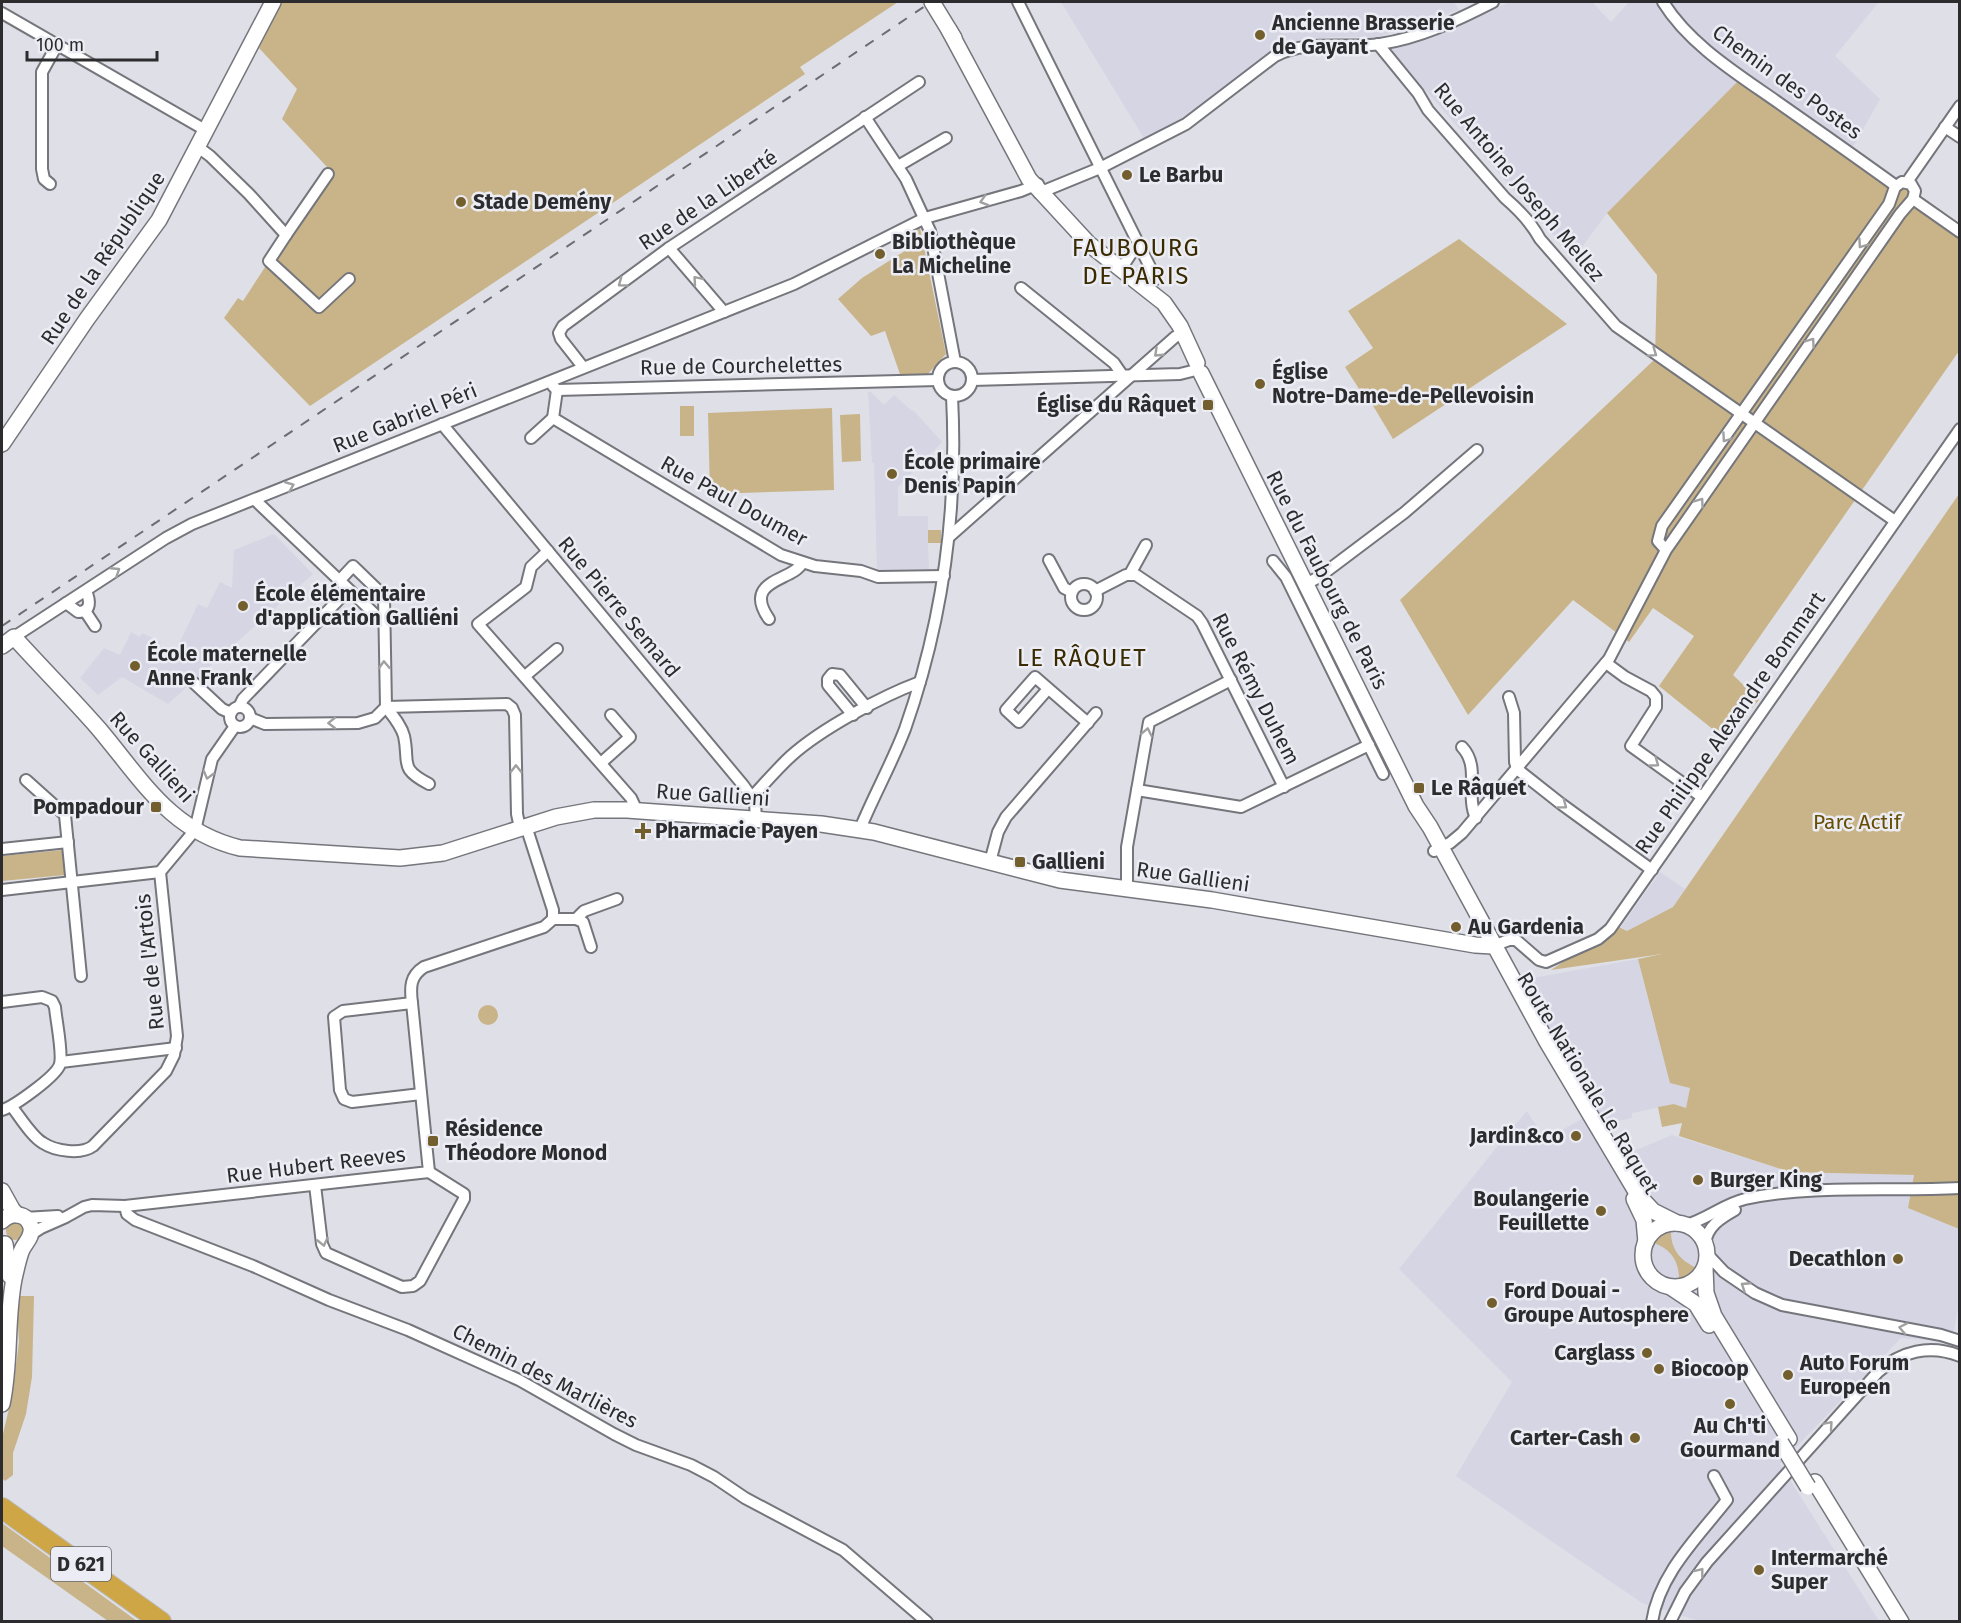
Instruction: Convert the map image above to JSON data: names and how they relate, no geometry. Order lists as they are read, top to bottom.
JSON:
{
  "streets": {
    "highway": ["D 621"],
    "main road": [
      "Rue de la République",
      "Rue du Faubourg de Paris",
      "Rue Gallieni",
      "Route Nationale Le Raquet"
    ],
    "street": [
      "Chemin des Postes",
      "Rue Antoine Joseph Mellez",
      "Rue de la Liberté",
      "Rue de Courchelettes",
      "Rue Gabriel Péri",
      "Rue Paul Doumer",
      "Rue Pierre Semard",
      "Rue Rémy Duhem",
      "Rue Philippe Alexandre Bommart",
      "Rue de l'Artois",
      "Rue Hubert Reeves",
      "Chemin des Marlières"
    ]
  },
  "crossings": [
    ["Rue Antoine Joseph Mellez", "Rue Gabriel Péri"],
    ["Rue Antoine Joseph Mellez", "Rue Philippe Alexandre Bommart"],
    ["Rue de la Liberté", "Rue Gabriel Péri"],
    ["Rue Gabriel Péri", "Rue du Faubourg de Paris"],
    ["Rue Gabriel Péri", "Rue Pierre Semard"],
    ["Rue Gabriel Péri", "Rue Gallieni"],
    ["Rue du Faubourg de Paris", "Rue Philippe Alexandre Bommart"],
    ["Rue du Faubourg de Paris", "Rue Gallieni"],
    ["Rue du Faubourg de Paris", "Route Nationale Le Raquet"],
    ["Rue Pierre Semard", "Rue Gallieni"],
    ["Rue Philippe Alexandre Bommart", "Rue Gallieni"],
    ["Rue Philippe Alexandre Bommart", "Route Nationale Le Raquet"],
    ["Rue Gallieni", "Route Nationale Le Raquet"],
    ["Rue Hubert Reeves", "Chemin des Marlières"]
  ],
  "one_way": ["Rue Antoine Joseph Mellez"],
  "districts": ["FAUBOURG DE PARIS", "LE RÂQUET"],
  "parks": ["Parc Actif"],
  "places": {
    "other": [
      "Ancienne Brasserie de Gayant",
      "Le Barbu",
      "Stade Demény",
      "Bibliothèque La Micheline",
      "Église Notre-Dame-de-Pellevoisin",
      "École primaire Denis Papin",
      "École élémentaire d'application Galliéni",
      "École maternelle Anne Frank",
      "Au Gardenia",
      "Jardin&co",
      "Burger King",
      "Boulangerie Feuillette",
      "Decathlon",
      "Ford Douai - Groupe Autosphere",
      "Carglass",
      "Biocoop",
      "Auto Forum Europeen",
      "Au Ch'ti Gourmand",
      "Carter-Cash",
      "Intermarché Super"
    ],
    "transit": [
      "Église du Râquet",
      "Le Râquet",
      "Pompadour",
      "Gallieni",
      "Résidence Théodore Monod"
    ],
    "health": ["Pharmacie Payen"]
  },
  "scale_bar": "100 m"
}
